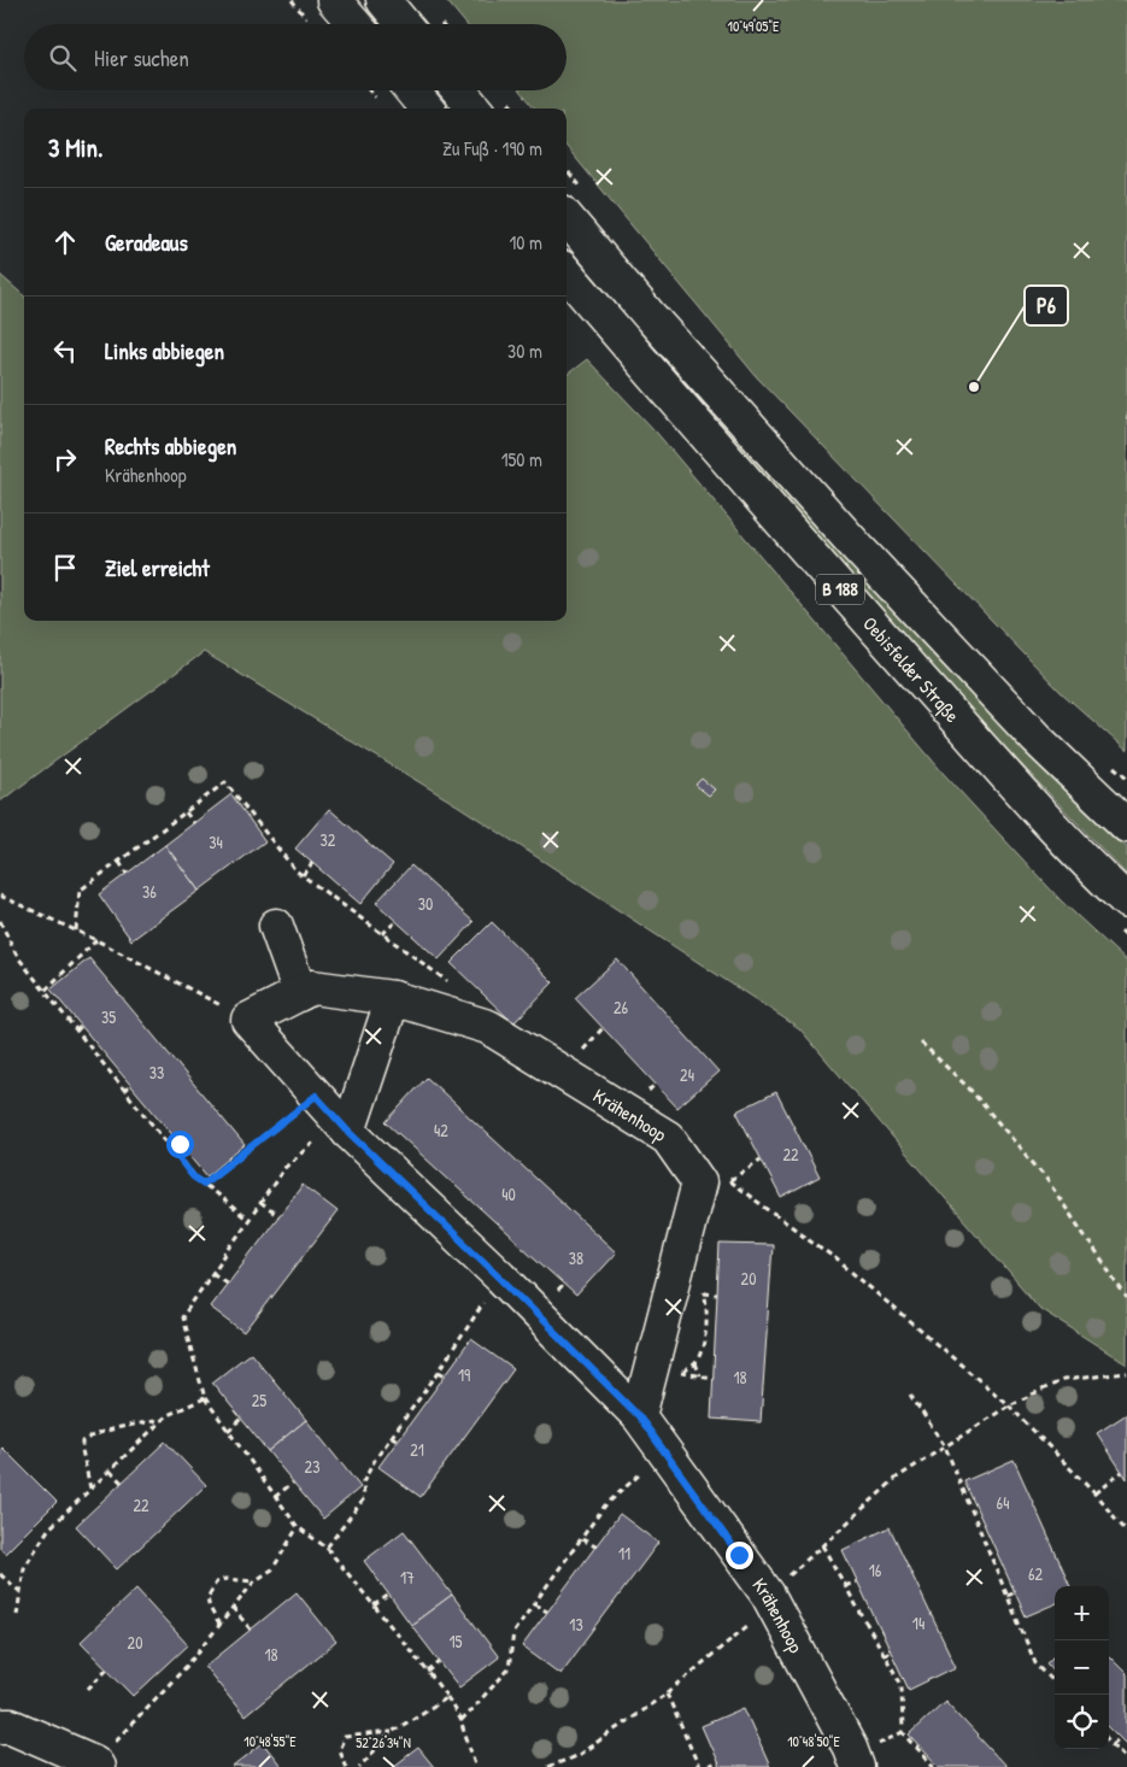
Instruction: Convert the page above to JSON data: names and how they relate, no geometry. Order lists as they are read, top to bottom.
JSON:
{
  "streets": {
    "street": ["B 188", "Oebisfelder Straße", "Krähenhoop"]
  },
  "places": ["P6"],
  "house_numbers": [
    "32",
    "34",
    "36",
    "30",
    "26",
    "35",
    "33",
    "24",
    "42",
    "22",
    "40",
    "38",
    "20",
    "19",
    "18",
    "25",
    "21",
    "23",
    "64",
    "22",
    "11",
    "16",
    "62",
    "17",
    "14",
    "13",
    "15",
    "20",
    "18"
  ],
  "page": {
    "search": "Hier suchen",
    "heading": ["3 Min.", "Zu Fuß · 190 m"],
    "list": [
      ["Geradeaus", "10 m"],
      ["Links abbiegen", "30 m"],
      ["Rechts abbiegen", "Krähenhoop", "150 m"],
      "Ziel erreicht"
    ],
    "map_buttons": ["+", "−"]
  },
  "coordinates": [
    "10°49'05\"E",
    "10°48'55\"E",
    "10°48'50\"E",
    "52°26'34\"N"
  ]
}
